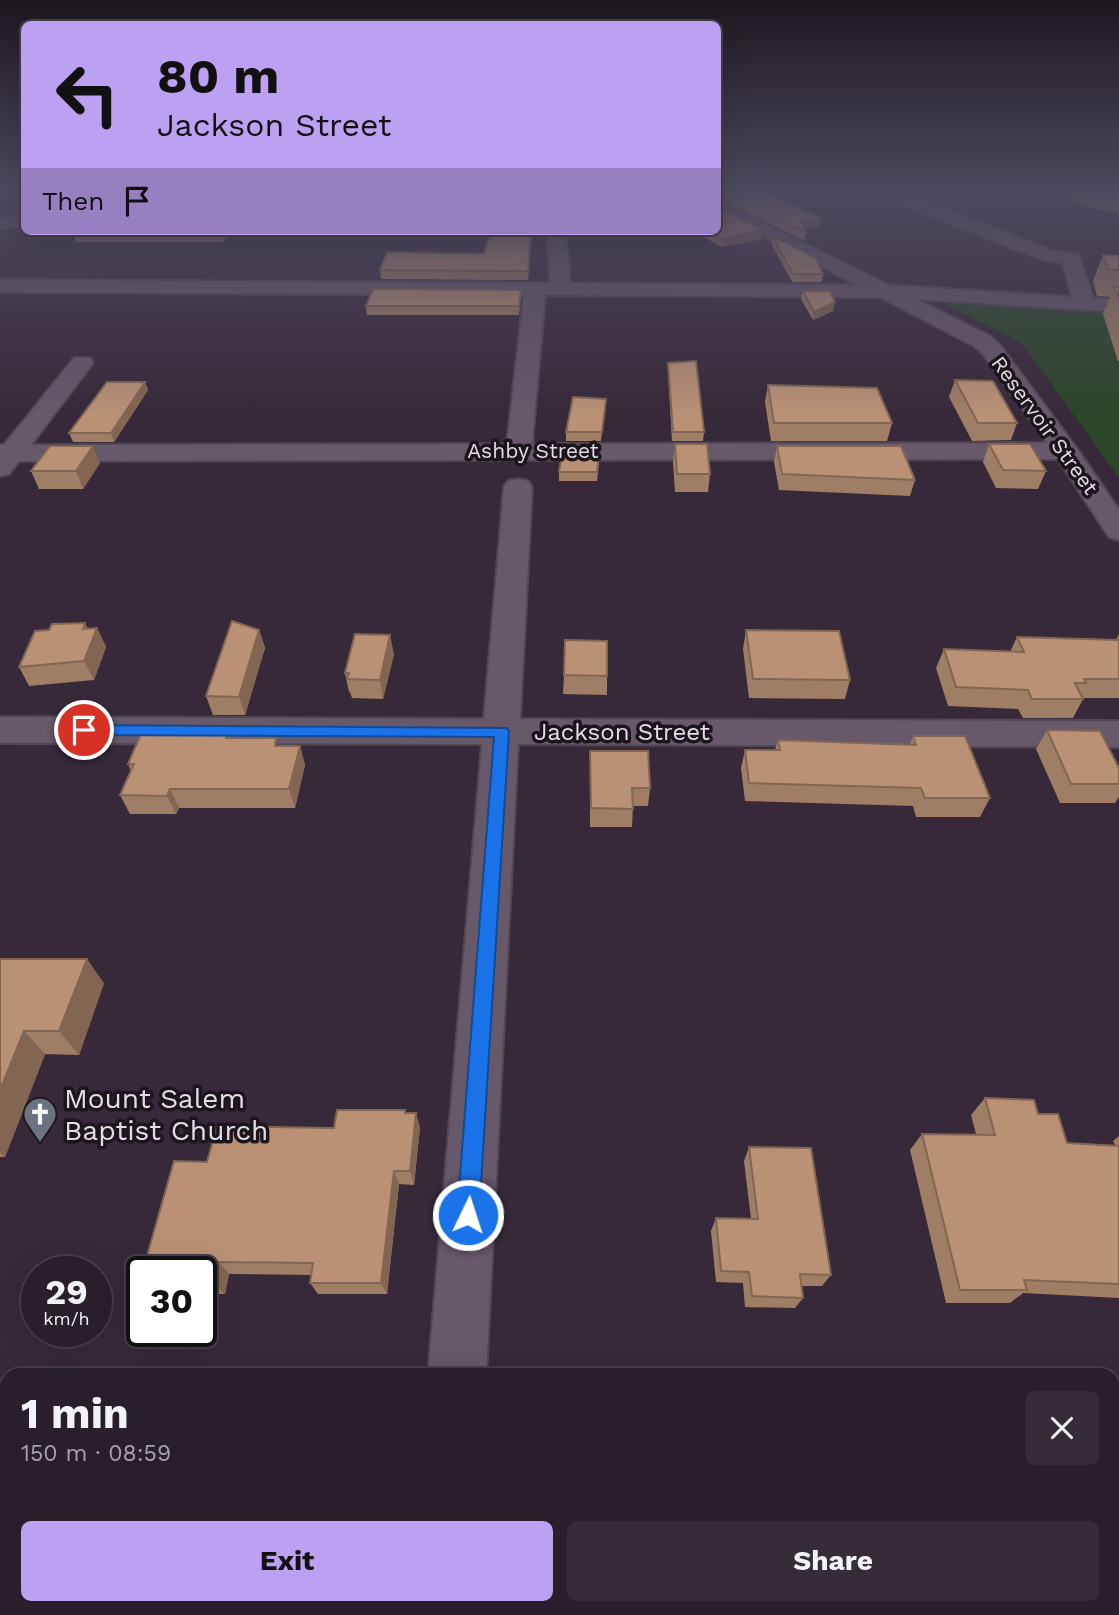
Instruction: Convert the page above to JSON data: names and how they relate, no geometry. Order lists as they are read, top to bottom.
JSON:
{
  "streets": {
    "street": ["Reservoir Street", "Ashby Street", "Jackson Street"]
  },
  "crossings": [
    ["Reservoir Street", "Ashby Street"]
  ],
  "places": {
    "church": ["Mount Salem Baptist Church"]
  },
  "page": {
    "turn": ["80 m", "Jackson Street"],
    "then": "Then",
    "speed": "29 km/h",
    "limit": "30",
    "heading": ["1 min", "150 m · 08:59"],
    "buttons": ["Exit", "Share"]
  }
}
